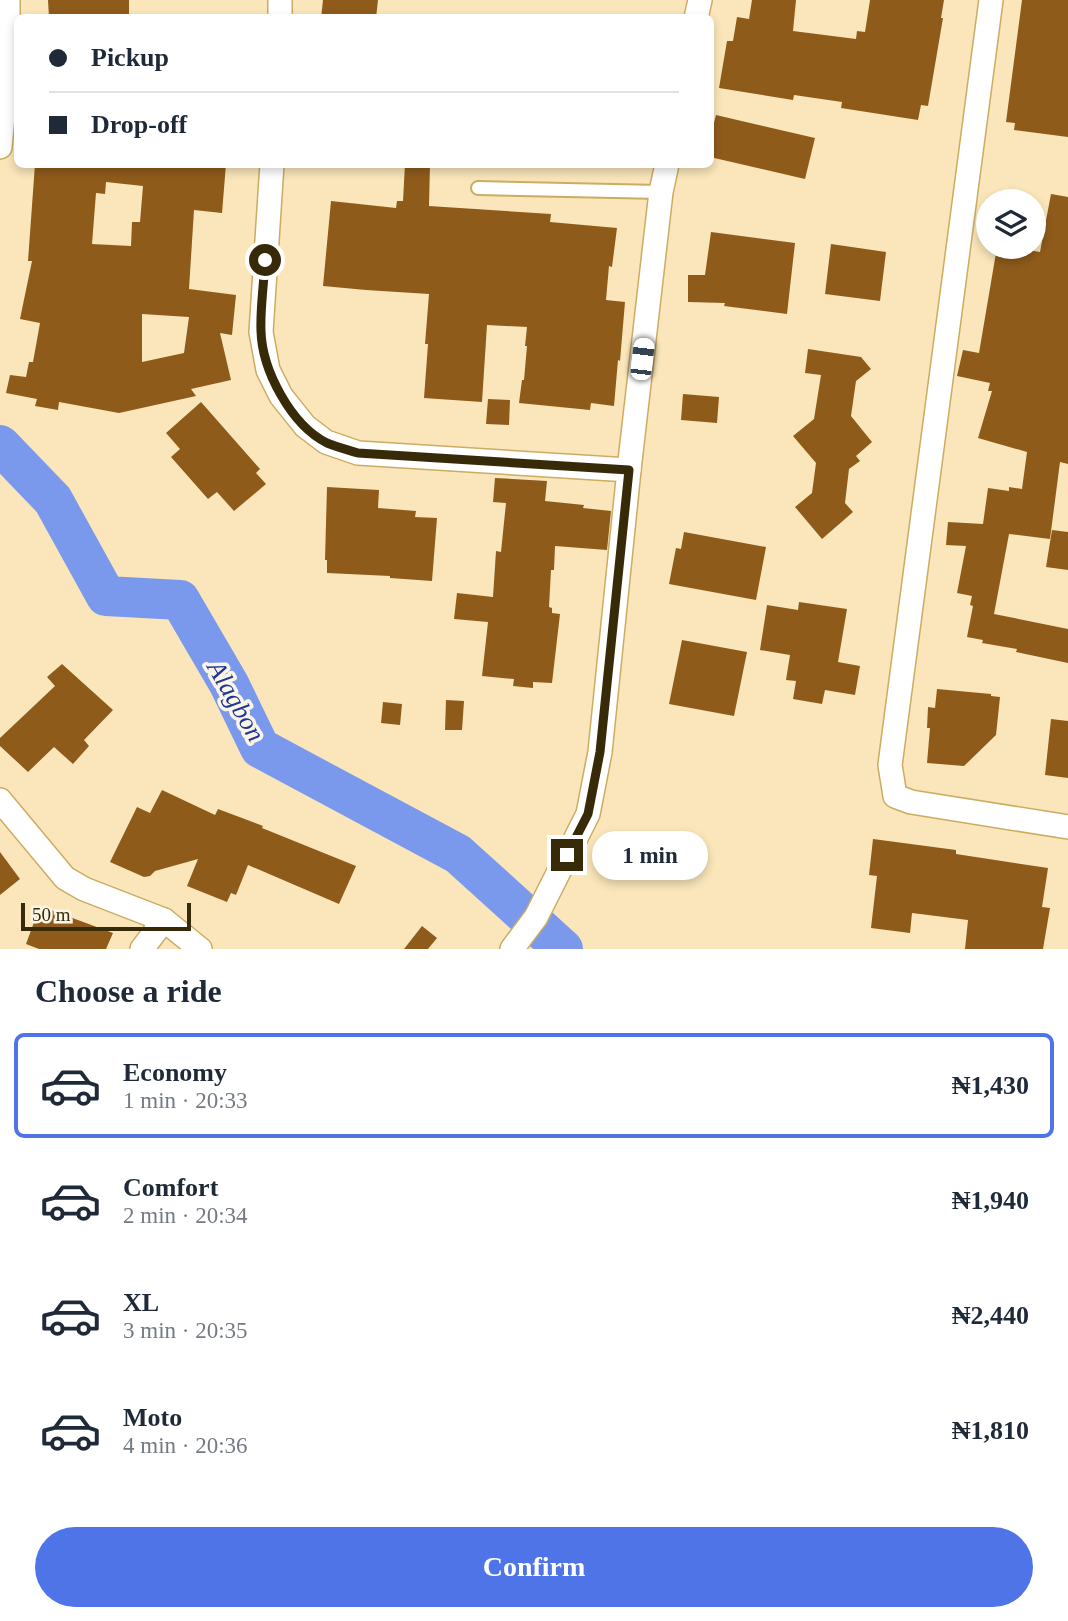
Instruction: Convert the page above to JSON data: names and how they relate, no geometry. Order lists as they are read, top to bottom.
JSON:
{
  "water": ["Alagbon"],
  "scale_bar": "50 m",
  "page": {
    "banner": ["Pickup", "Drop-off"],
    "bubble": "1 min",
    "scale": "50 m",
    "heading": "Choose a ride",
    "list": [
      {
        "name": "Economy",
        "note": "1 min · 20:33",
        "value": "₦1,430"
      },
      {
        "name": "Comfort",
        "note": "2 min · 20:34",
        "value": "₦1,940"
      },
      {
        "name": "XL",
        "note": "3 min · 20:35",
        "value": "₦2,440"
      },
      {
        "name": "Moto",
        "note": "4 min · 20:36",
        "value": "₦1,810"
      }
    ],
    "buttons": "Confirm"
  }
}
